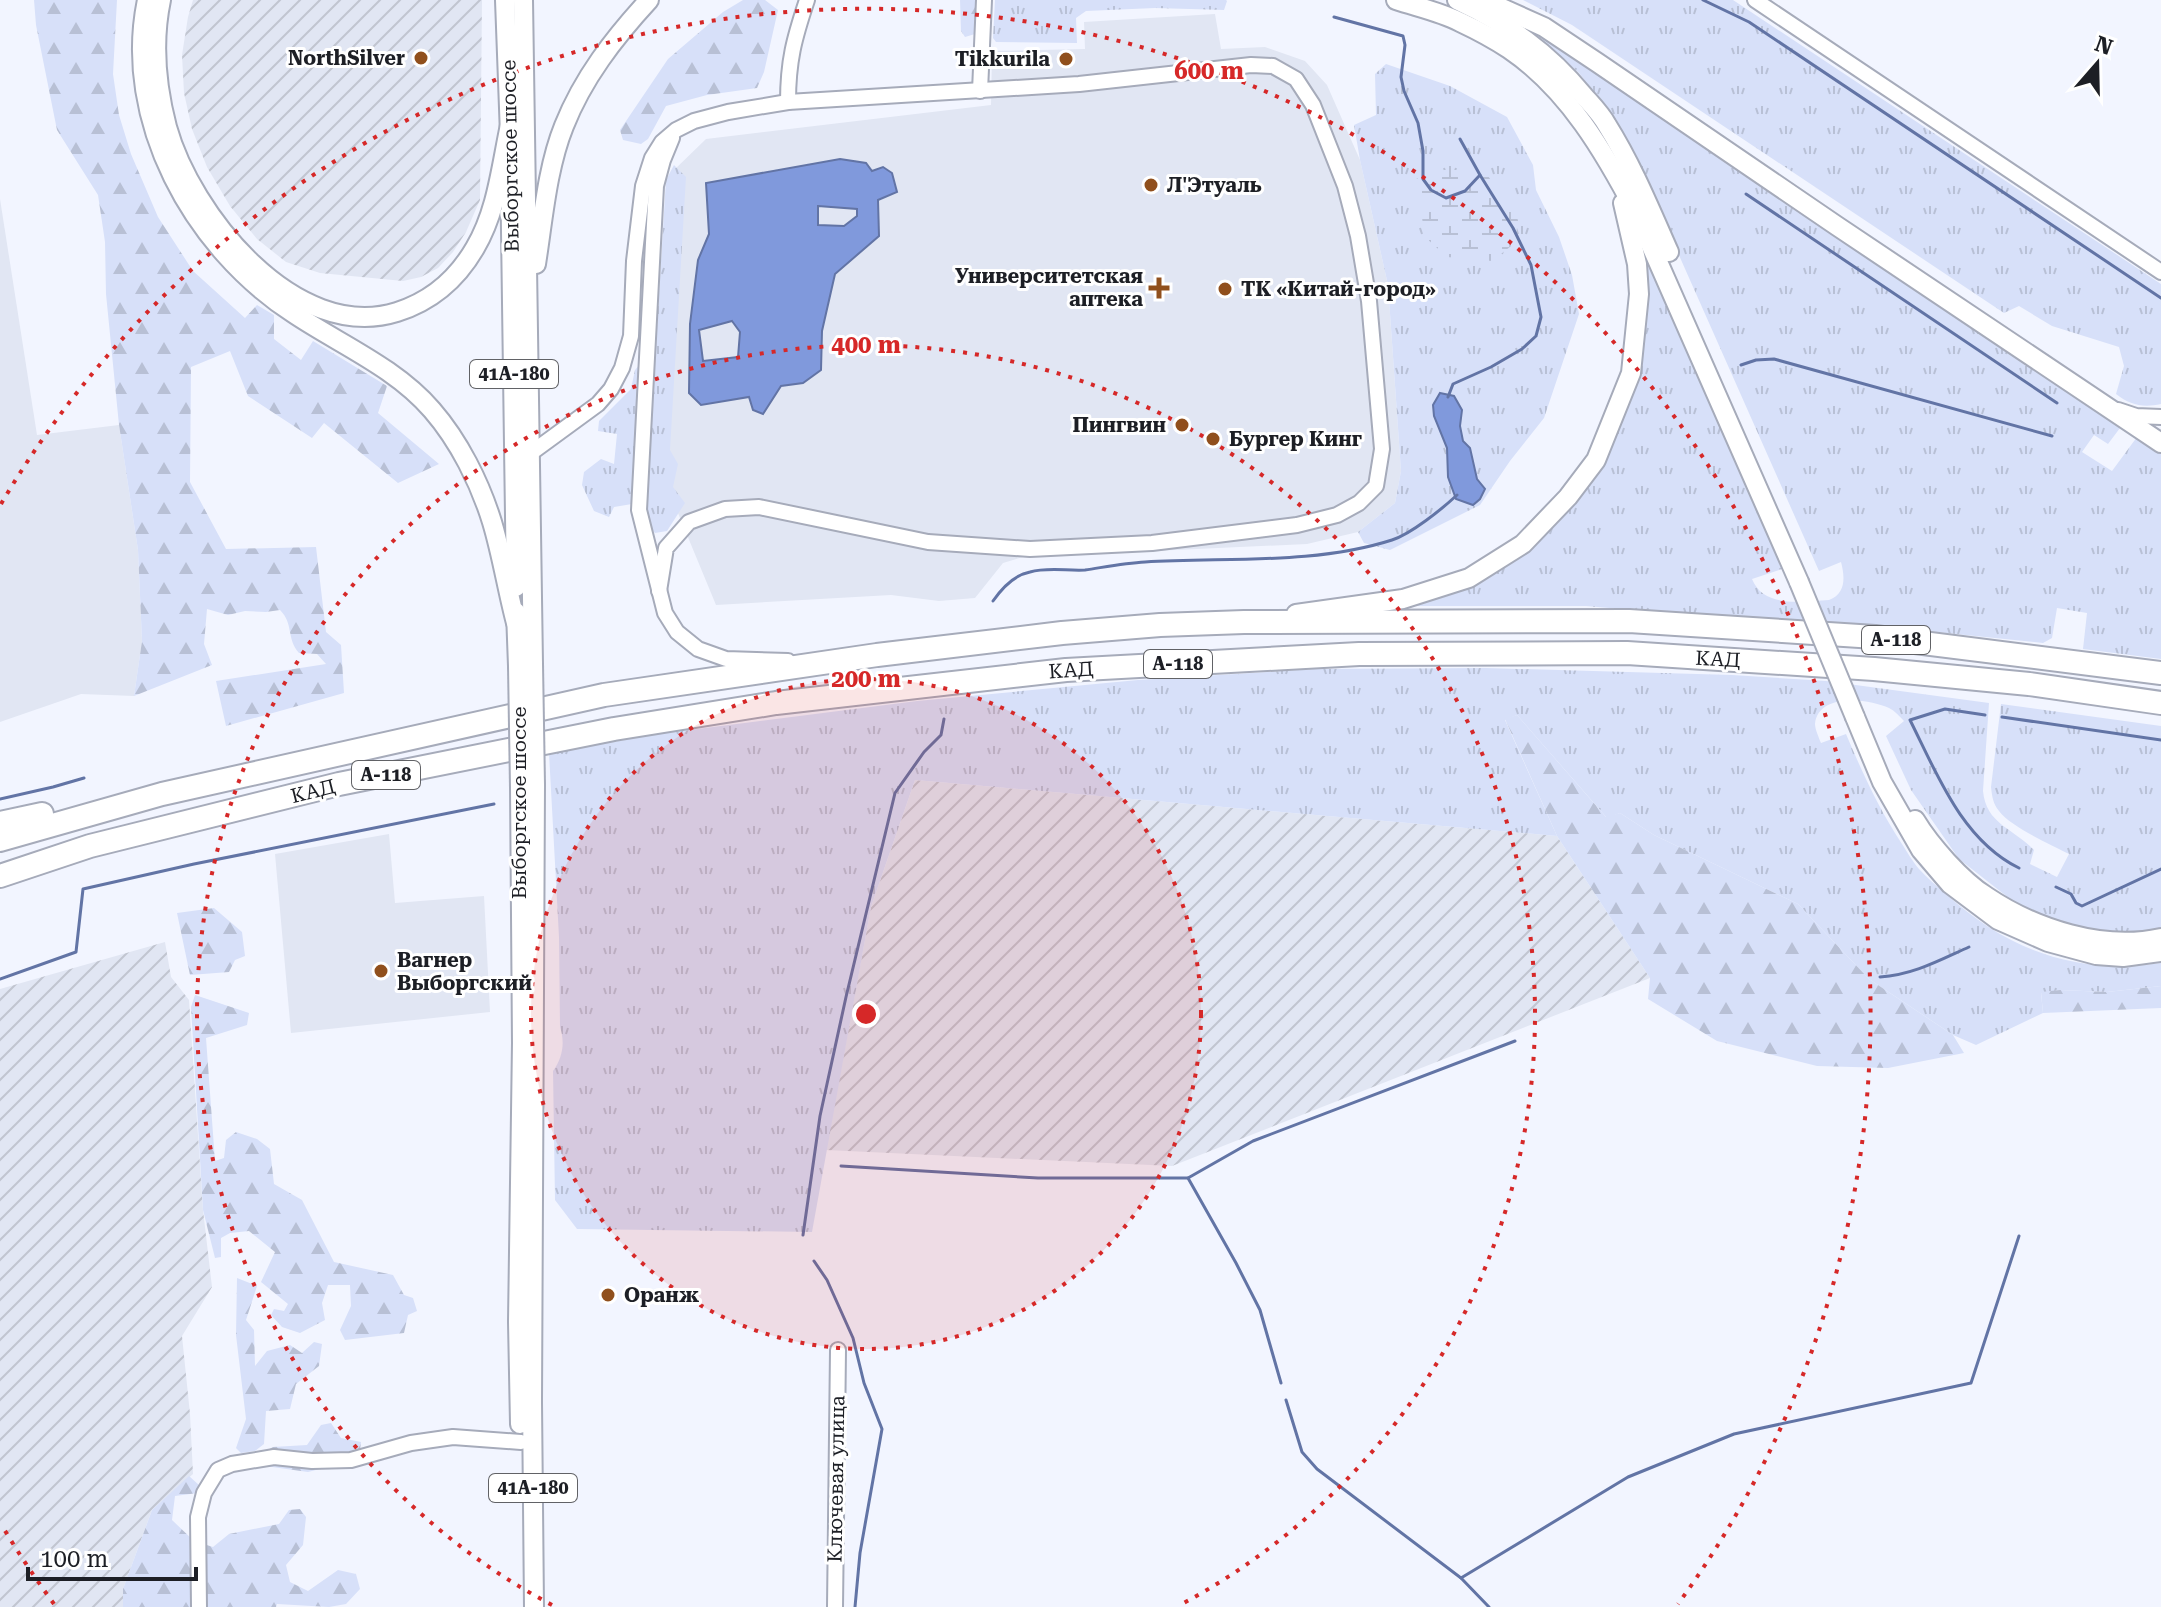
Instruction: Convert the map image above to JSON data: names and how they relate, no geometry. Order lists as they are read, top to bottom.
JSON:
{
  "streets": {
    "highway": ["А-118", "КАД"],
    "main road": ["Выборгское шоссе", "41А-180"],
    "street": ["Ключевая улица"]
  },
  "places": {
    "other": [
      "NorthSilver",
      "Tikkurila",
      "Л'Этуаль",
      "ТК «Китай-город»",
      "Пингвин",
      "Бургер Кинг",
      "Вагнер Выборгский",
      "Оранж"
    ],
    "health": ["Университетская аптека"]
  },
  "scale_bar": "100 m",
  "north": "top",
  "rings": ["600 m", "400 m", "200 m"]
}
